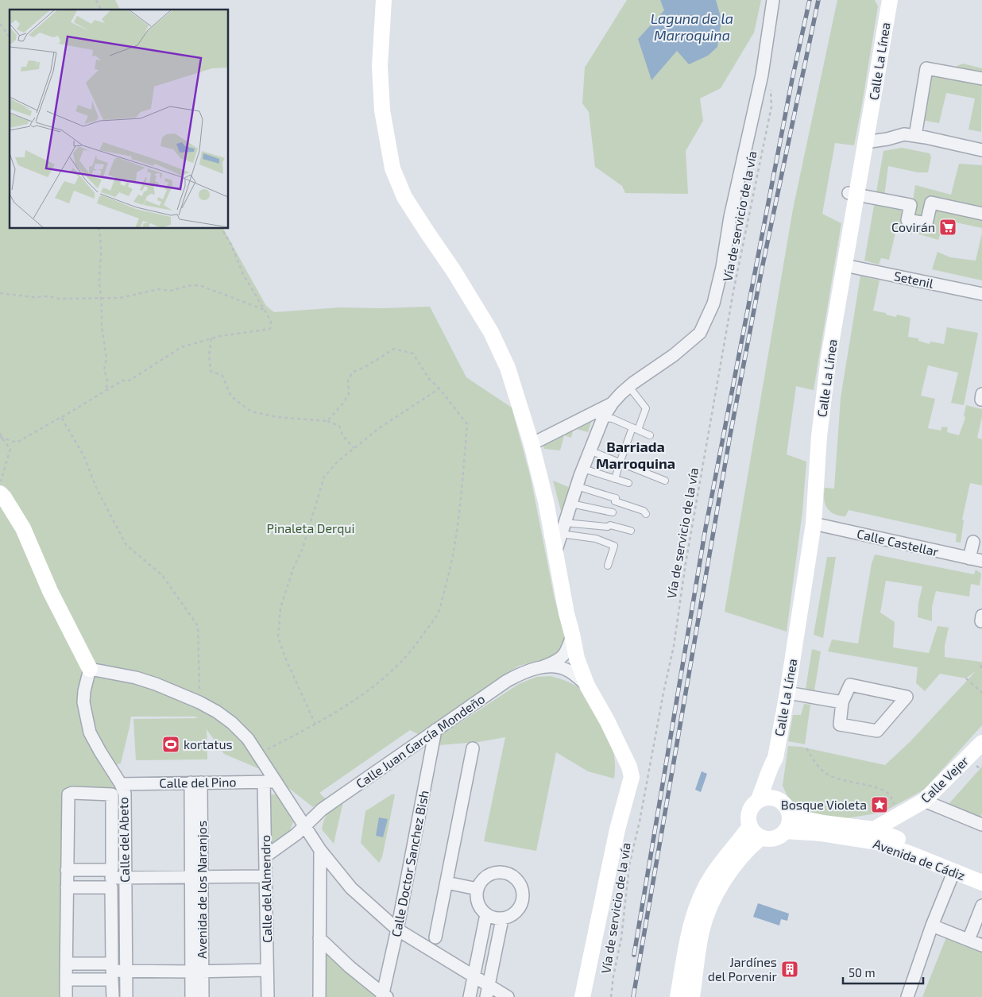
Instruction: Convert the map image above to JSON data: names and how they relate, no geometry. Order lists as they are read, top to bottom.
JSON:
{
  "streets": {
    "street": [
      "Calle La Línea",
      "Setenil",
      "Calle Castellar",
      "Calle Juan García Mondeño",
      "Calle Vejer",
      "Calle del Pino",
      "Calle del Abeto",
      "Avenida de Cádiz",
      "Calle Doctor Sanchez Bish",
      "Calle del Almendro",
      "Avenida de los Naranjos"
    ],
    "path": ["Vía de servicio de la vía"]
  },
  "crossings": [
    ["Calle La Línea", "Setenil"],
    ["Calle La Línea", "Calle Castellar"],
    ["Calle La Línea", "Avenida de Cádiz"],
    ["Calle Juan García Mondeño", "Calle Doctor Sanchez Bish"],
    ["Calle Juan García Mondeño", "Calle del Almendro"],
    ["Calle Vejer", "Avenida de Cádiz"],
    ["Calle del Pino", "Calle del Abeto"],
    ["Calle del Pino", "Calle del Almendro"],
    ["Calle del Pino", "Avenida de los Naranjos"]
  ],
  "districts": ["Barriada Marroquina"],
  "water": ["Laguna de la Marroquina"],
  "parks": ["Pinaleta Derqui"],
  "places": {
    "supermarket": ["Covirán"],
    "sports": ["kortatus"],
    "place": ["Bosque Violeta"],
    "building": ["Jardínes del Porvenir"]
  },
  "scale_bar": "50 m"
}
